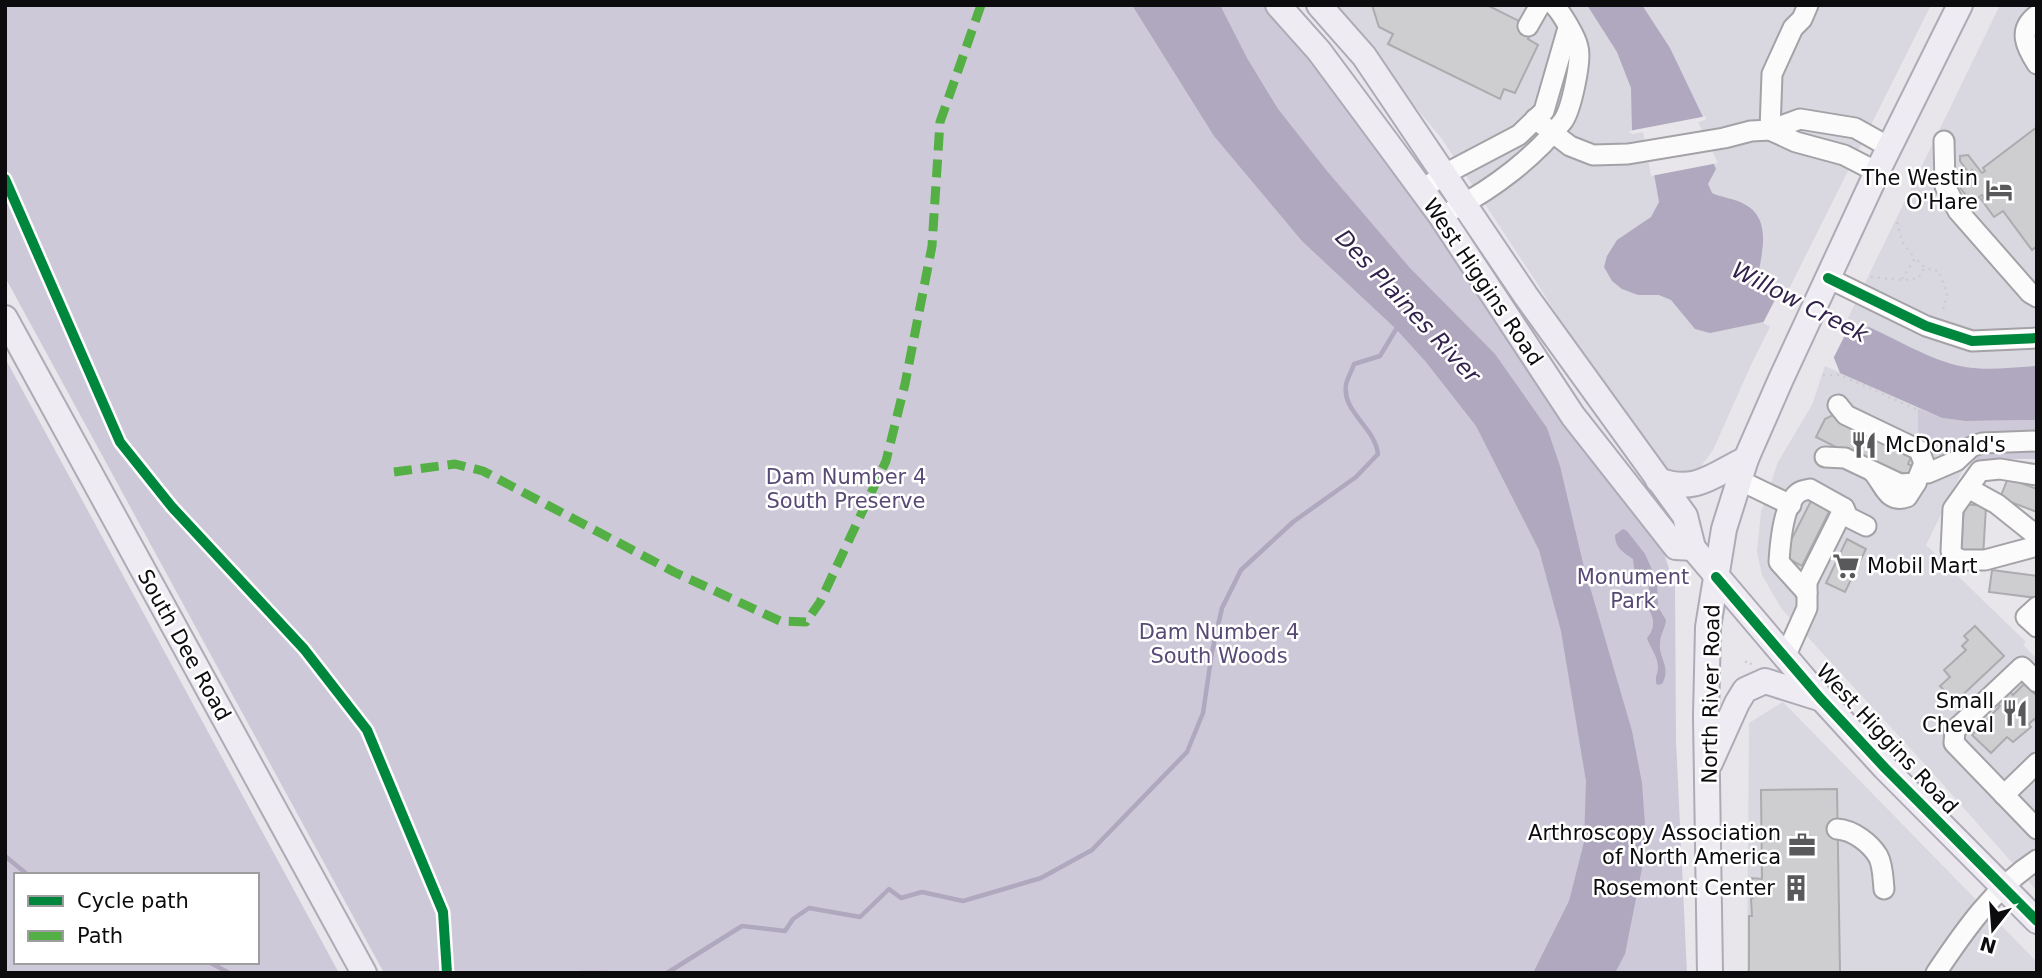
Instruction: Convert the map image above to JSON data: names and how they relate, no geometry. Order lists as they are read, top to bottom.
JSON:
{
  "streets": {
    "main road": ["West Higgins Road", "South Dee Road", "North River Road"]
  },
  "crossings": [
    ["West Higgins Road", "North River Road"]
  ],
  "water": ["Willow Creek", "Des Plaines River"],
  "parks": ["Dam Number 4 South Preserve", "Monument Park", "Dam Number 4 South Woods"],
  "places": {
    "hotel": ["The Westin O'Hare"],
    "restaurant": ["McDonald's", "Small Cheval"],
    "supermarket": ["Mobil Mart"],
    "office": ["Arthroscopy Association of North America"],
    "building": ["Rosemont Center"]
  },
  "legend": ["Cycle path", "Path"],
  "north": "bottom"
}
